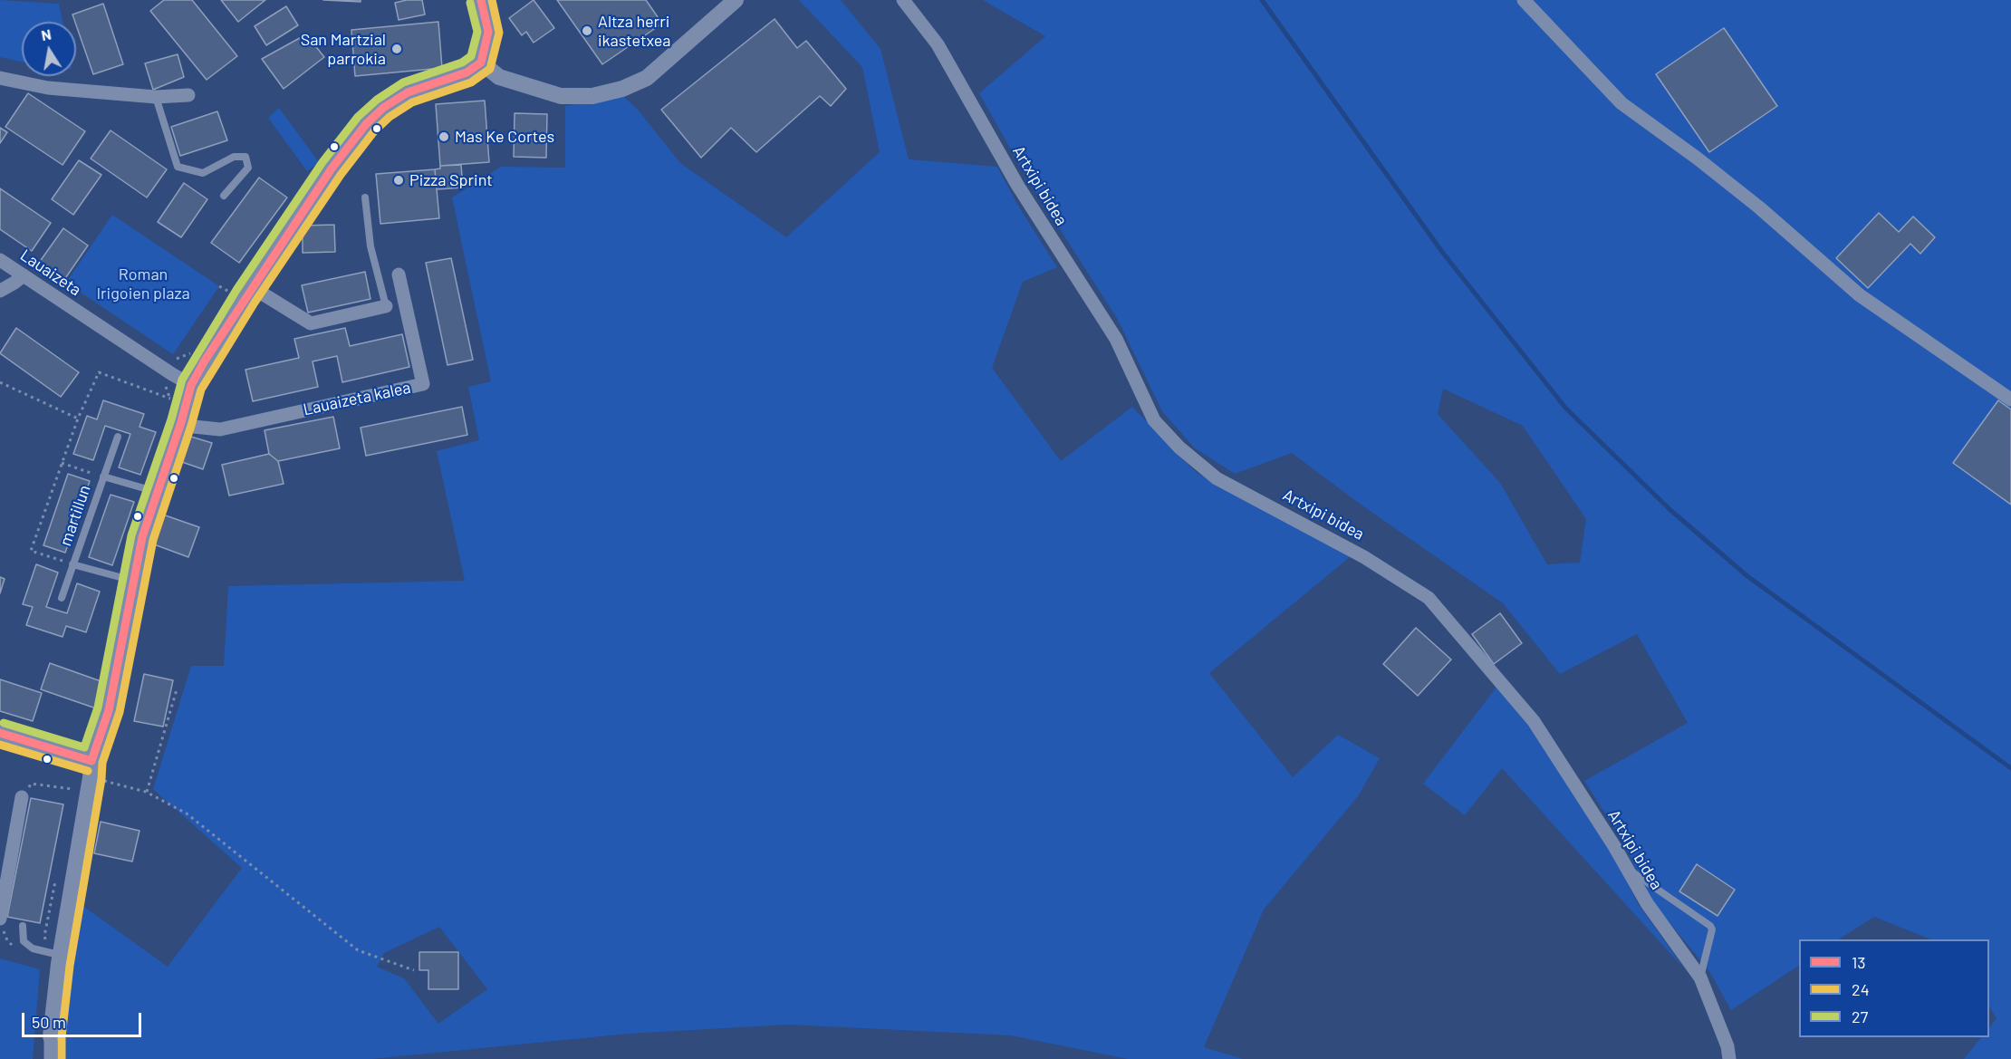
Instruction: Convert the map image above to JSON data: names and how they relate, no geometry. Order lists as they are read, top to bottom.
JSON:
{
  "streets": {
    "street": ["Artxipi bidea", "Lauaizeta", "Lauaizeta kalea"],
    "lane": ["martillun"]
  },
  "parks": ["Roman Irigoien plaza"],
  "places": [
    "Altza herri ikastetxea",
    "San Martzial parrokia",
    "Mas Ke Cortes",
    "Pizza Sprint"
  ],
  "lines": ["transit line 13", "transit line 24", "transit line 27"],
  "legend": ["13", "24", "27"],
  "scale_bar": "50 m",
  "north": "top"
}
